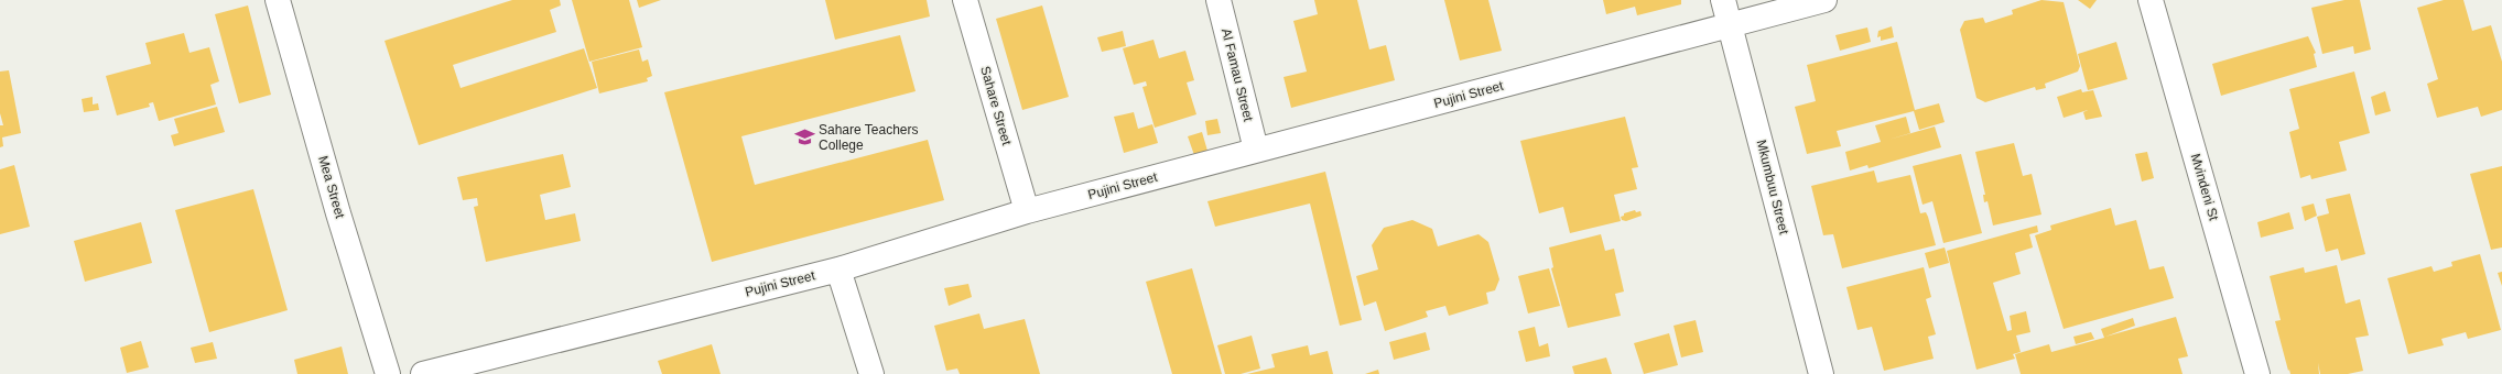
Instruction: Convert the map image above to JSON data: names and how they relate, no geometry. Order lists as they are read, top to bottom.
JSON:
{
  "streets": {
    "street": [
      "Al Famau Street",
      "Pujini Street",
      "Sahare Street",
      "Mea Street",
      "Mkumbuu Street",
      "Mvindeni St"
    ]
  },
  "crossings": [
    ["Al Famau Street", "Pujini Street"],
    ["Pujini Street", "Sahare Street"],
    ["Pujini Street", "Mkumbuu Street"]
  ],
  "places": {
    "school or university": ["Sahare Teachers College"]
  }
}
